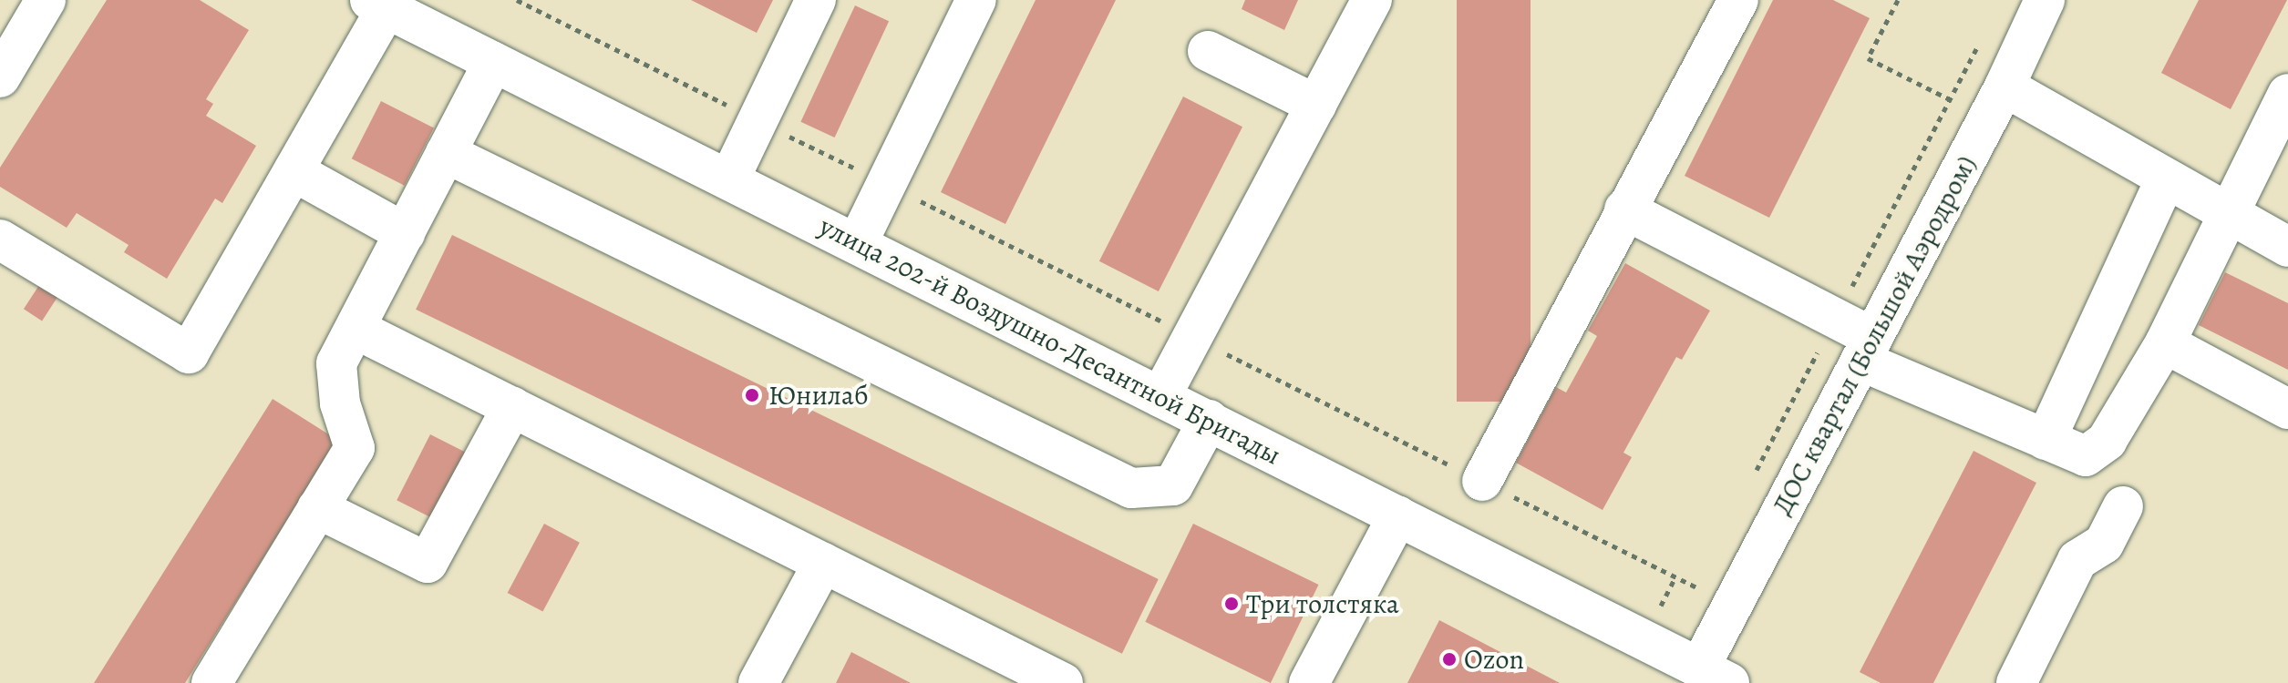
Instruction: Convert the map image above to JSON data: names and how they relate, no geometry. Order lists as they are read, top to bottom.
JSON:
{
  "streets": {
    "street": ["ДОС квартал (Большой Аэродром)", "улица 202-й Воздушно-Десантной Бригады"]
  },
  "crossings": [
    ["ДОС квартал (Большой Аэродром)", "улица 202-й Воздушно-Десантной Бригады"]
  ],
  "places": ["Юнилаб", "Три толстяка", "Ozon"]
}
